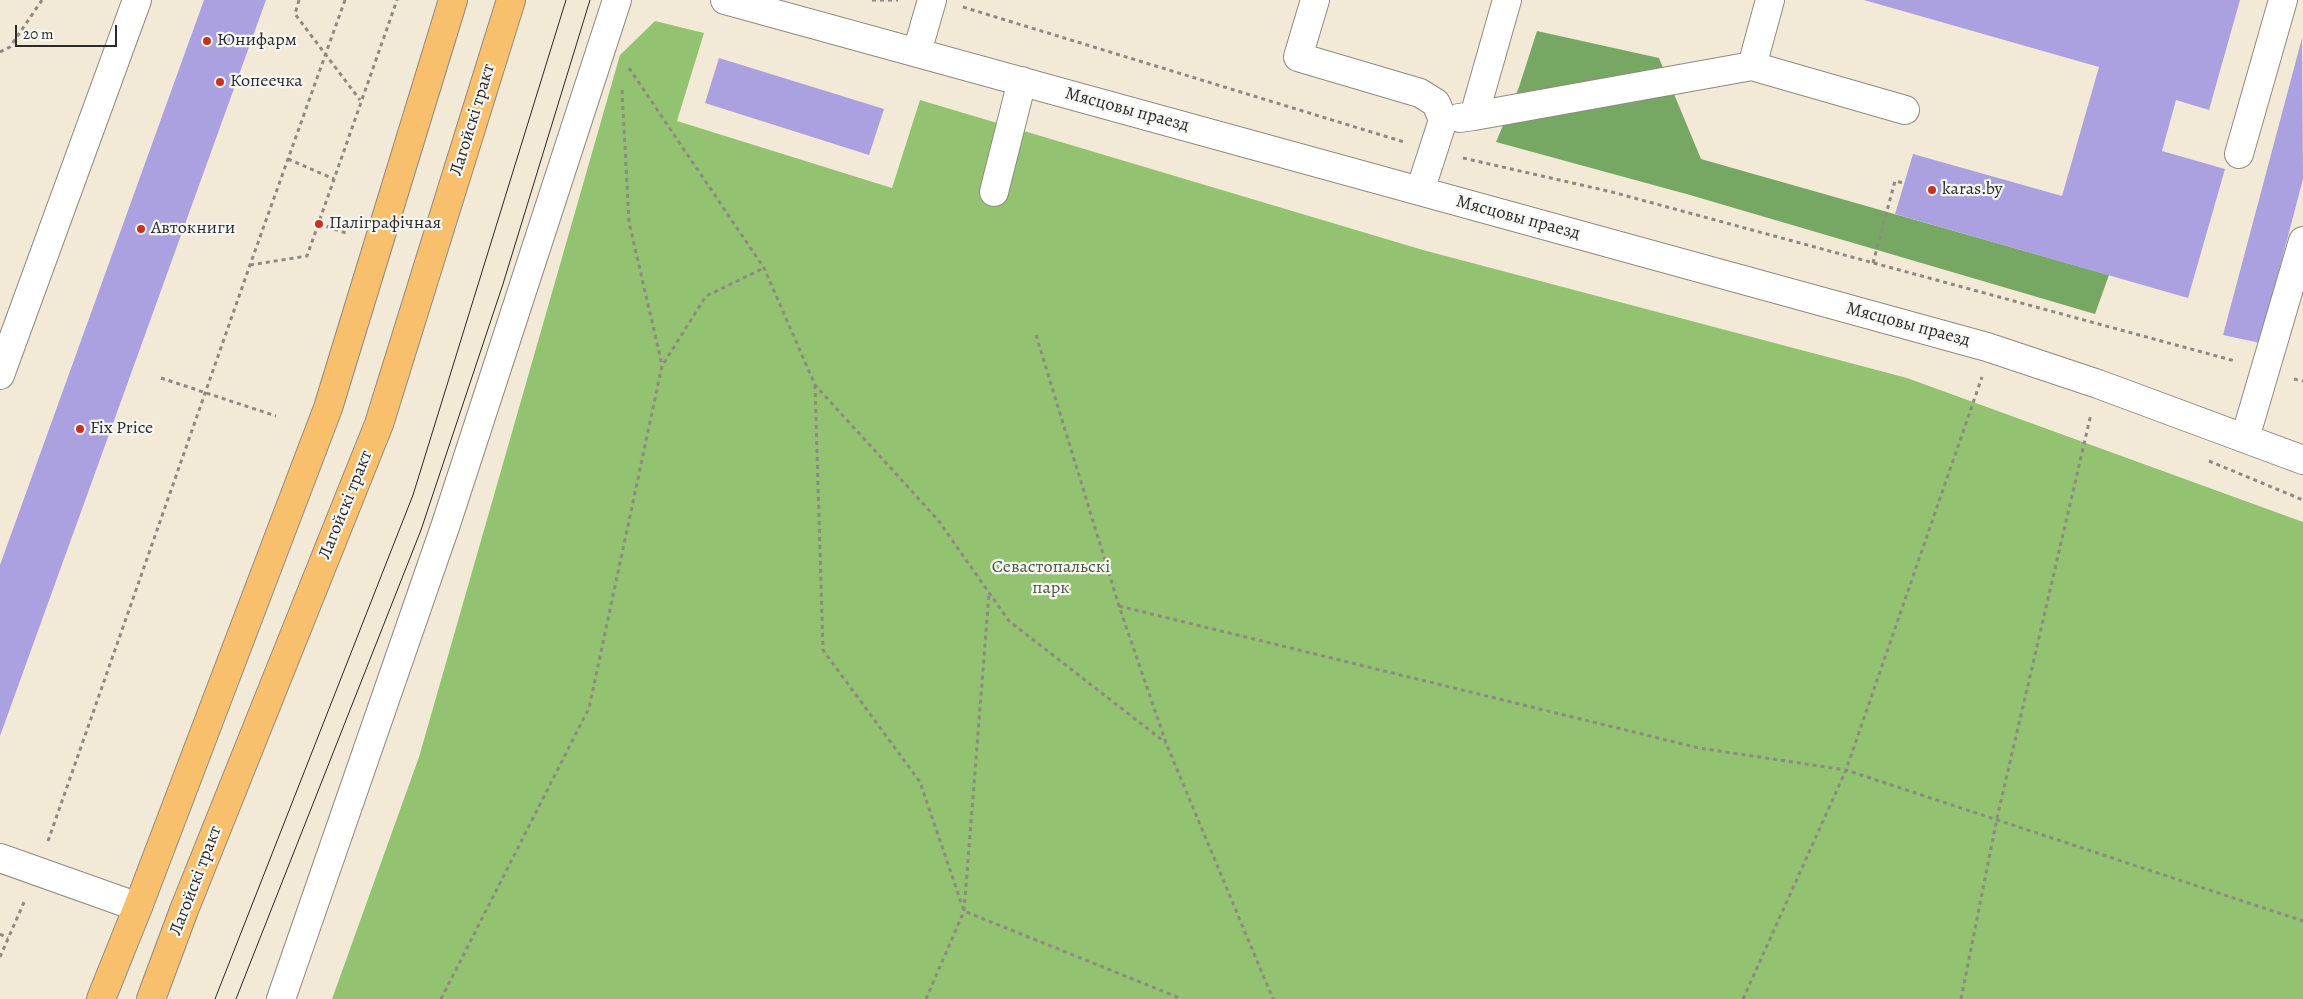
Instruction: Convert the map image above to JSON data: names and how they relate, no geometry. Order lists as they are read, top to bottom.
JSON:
{
  "streets": {
    "main road": ["Лагойскі тракт"],
    "street": ["Мясцовы праезд"]
  },
  "parks": ["Севастопальскі парк"],
  "places": [
    "Юнифарм",
    "Копеечка",
    "karas.by",
    "Паліграфічная",
    "Автокниги",
    "Fix Price"
  ],
  "scale_bar": "20 m"
}
